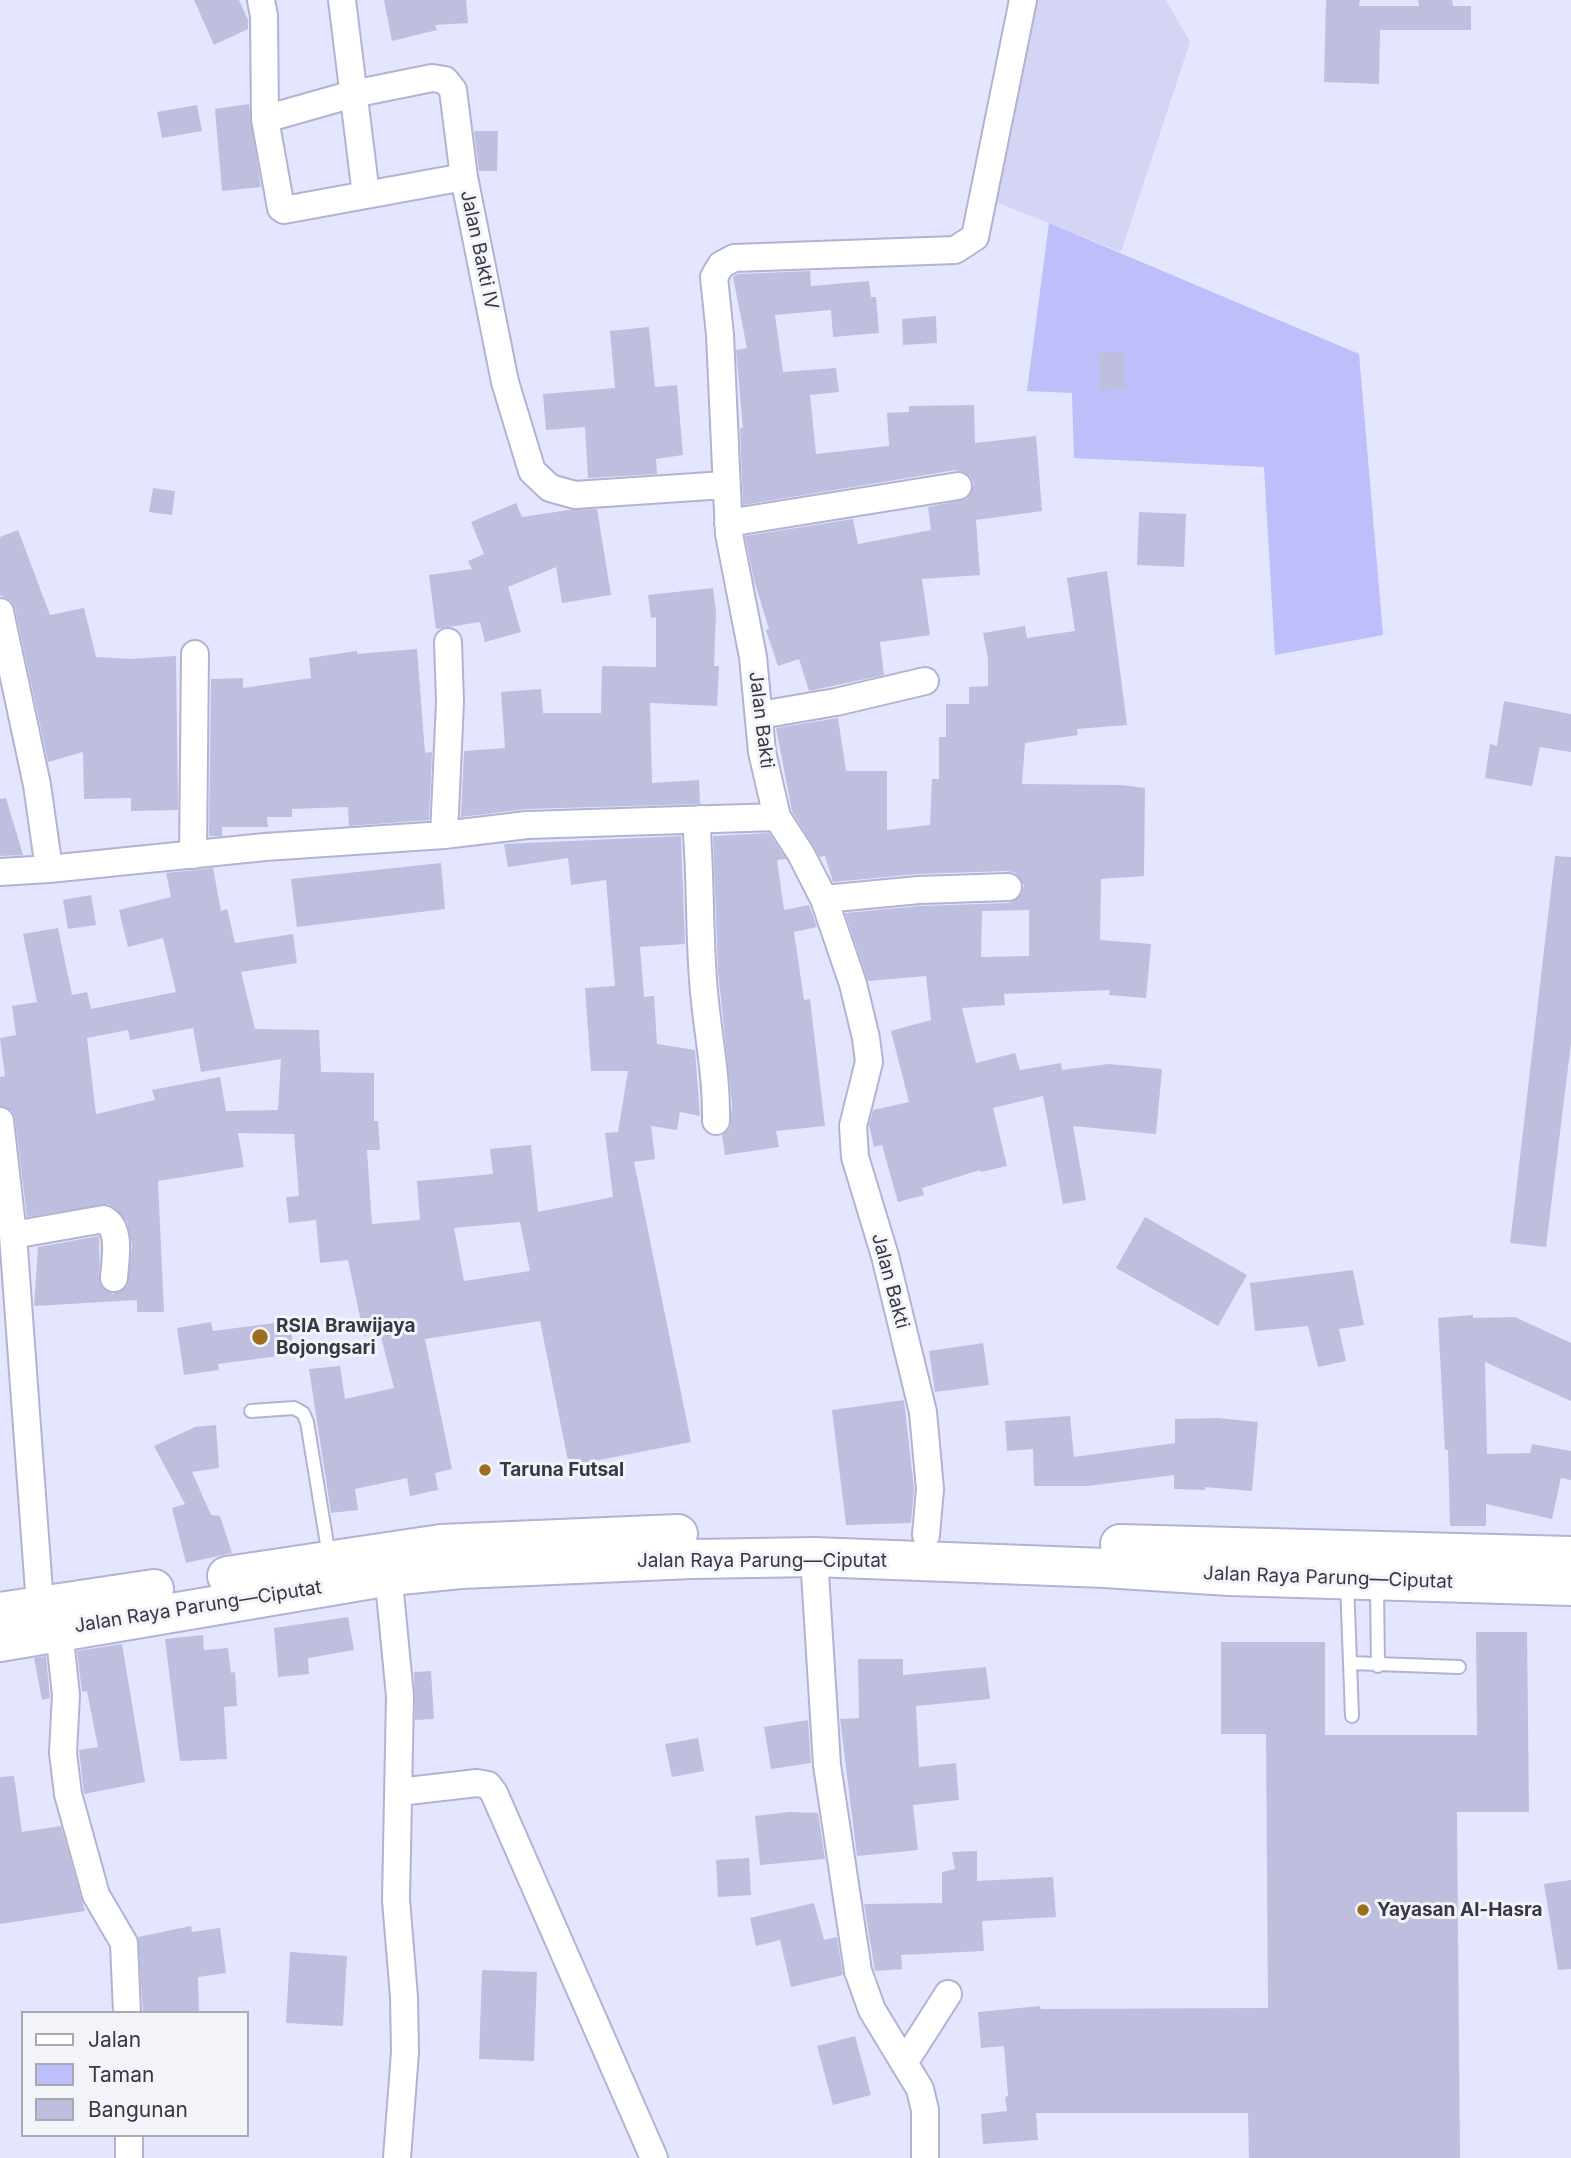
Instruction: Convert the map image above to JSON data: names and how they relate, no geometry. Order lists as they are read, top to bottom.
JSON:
{
  "streets": {
    "highway": ["Jalan Raya Parung—Ciputat"],
    "street": ["Jalan Bakti IV", "Jalan Bakti"]
  },
  "crossings": [
    ["Jalan Bakti IV", "Jalan Bakti"],
    ["Jalan Bakti", "Jalan Raya Parung—Ciputat"]
  ],
  "places": ["RSIA Brawijaya Bojongsari", "Taruna Futsal", "Yayasan Al-Hasra"],
  "legend": ["Jalan", "Taman", "Bangunan"]
}
